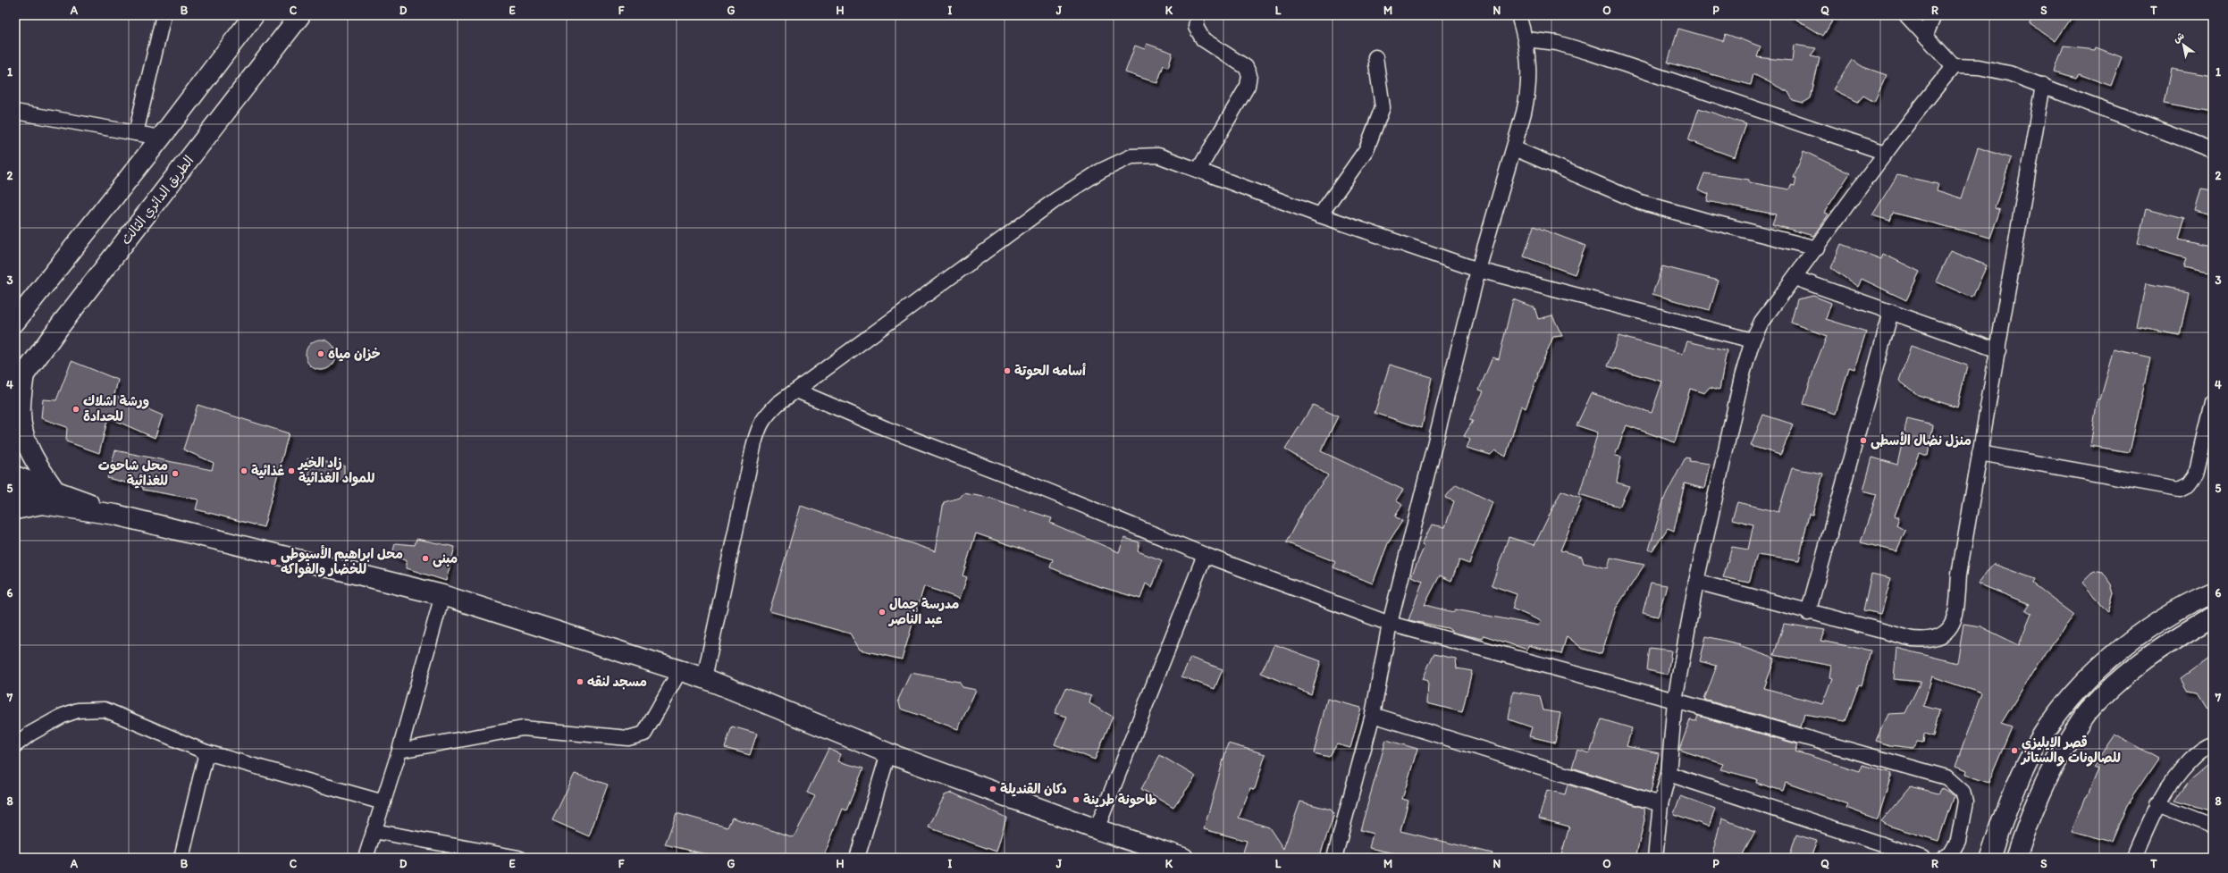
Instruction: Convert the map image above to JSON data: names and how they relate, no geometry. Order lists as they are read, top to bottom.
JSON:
{
  "streets": {
    "main road": ["الطريق الدائري الثالث"]
  },
  "places": [
    "خزان مياه",
    "أسامه الحوتة",
    "ورشة اشلاك للحدادة",
    "منزل نضال الأسطى",
    "غذائية",
    "زاد الخير للمواد الغذائية",
    "محل شاحوت للغذائية",
    "مبنى",
    "محل ابراهيم الأسيوطي للخضار والفواكه",
    "مدرسة جمال عبد الناصر",
    "مسجد لنقه",
    "قصر الإيليزي للصالونات والستائر",
    "دكان القنديلة",
    "طاحونة طرينة"
  ],
  "north": "top left",
  "grid": {
    "columns": [
      "A",
      "B",
      "C",
      "D",
      "E",
      "F",
      "G",
      "H",
      "I",
      "J",
      "K",
      "L",
      "M",
      "N",
      "O",
      "P",
      "Q",
      "R",
      "S",
      "T"
    ],
    "rows": [
      "1",
      "2",
      "3",
      "4",
      "5",
      "6",
      "7",
      "8"
    ]
  }
}
